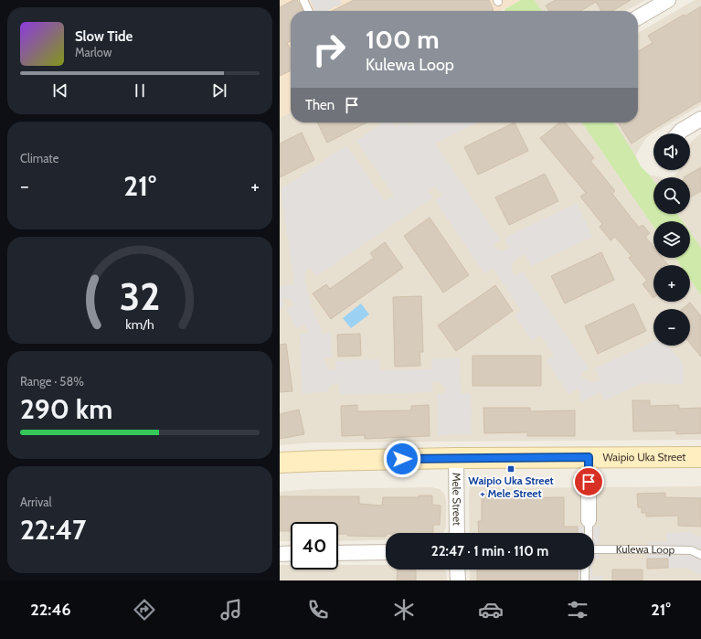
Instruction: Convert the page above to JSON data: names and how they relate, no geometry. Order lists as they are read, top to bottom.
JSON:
{
  "streets": {
    "street": ["Waipio Uka Street", "Mele Street", "Kulewa Loop"]
  },
  "crossings": [
    ["Waipio Uka Street", "Mele Street"],
    ["Waipio Uka Street", "Kulewa Loop"]
  ],
  "places": {
    "transit": ["Waipio Uka Street + Mele Street"]
  },
  "page": {
    "turn": ["100 m", "Kulewa Loop"],
    "song": ["Slow Tide", "Marlow"],
    "then": "Then",
    "tile": [
      "Climate",
      ["Range · 58%", "290 km"],
      ["Arrival", "22:47"]
    ],
    "map_buttons": ["+", "−"],
    "heat": ["−", "21°", "+"],
    "limit": "40",
    "trip": "22:47 · 1 min · 110 m",
    "tabs": ["22:46", "21°"],
    "gauge": ["32", "km/h"]
  }
}
